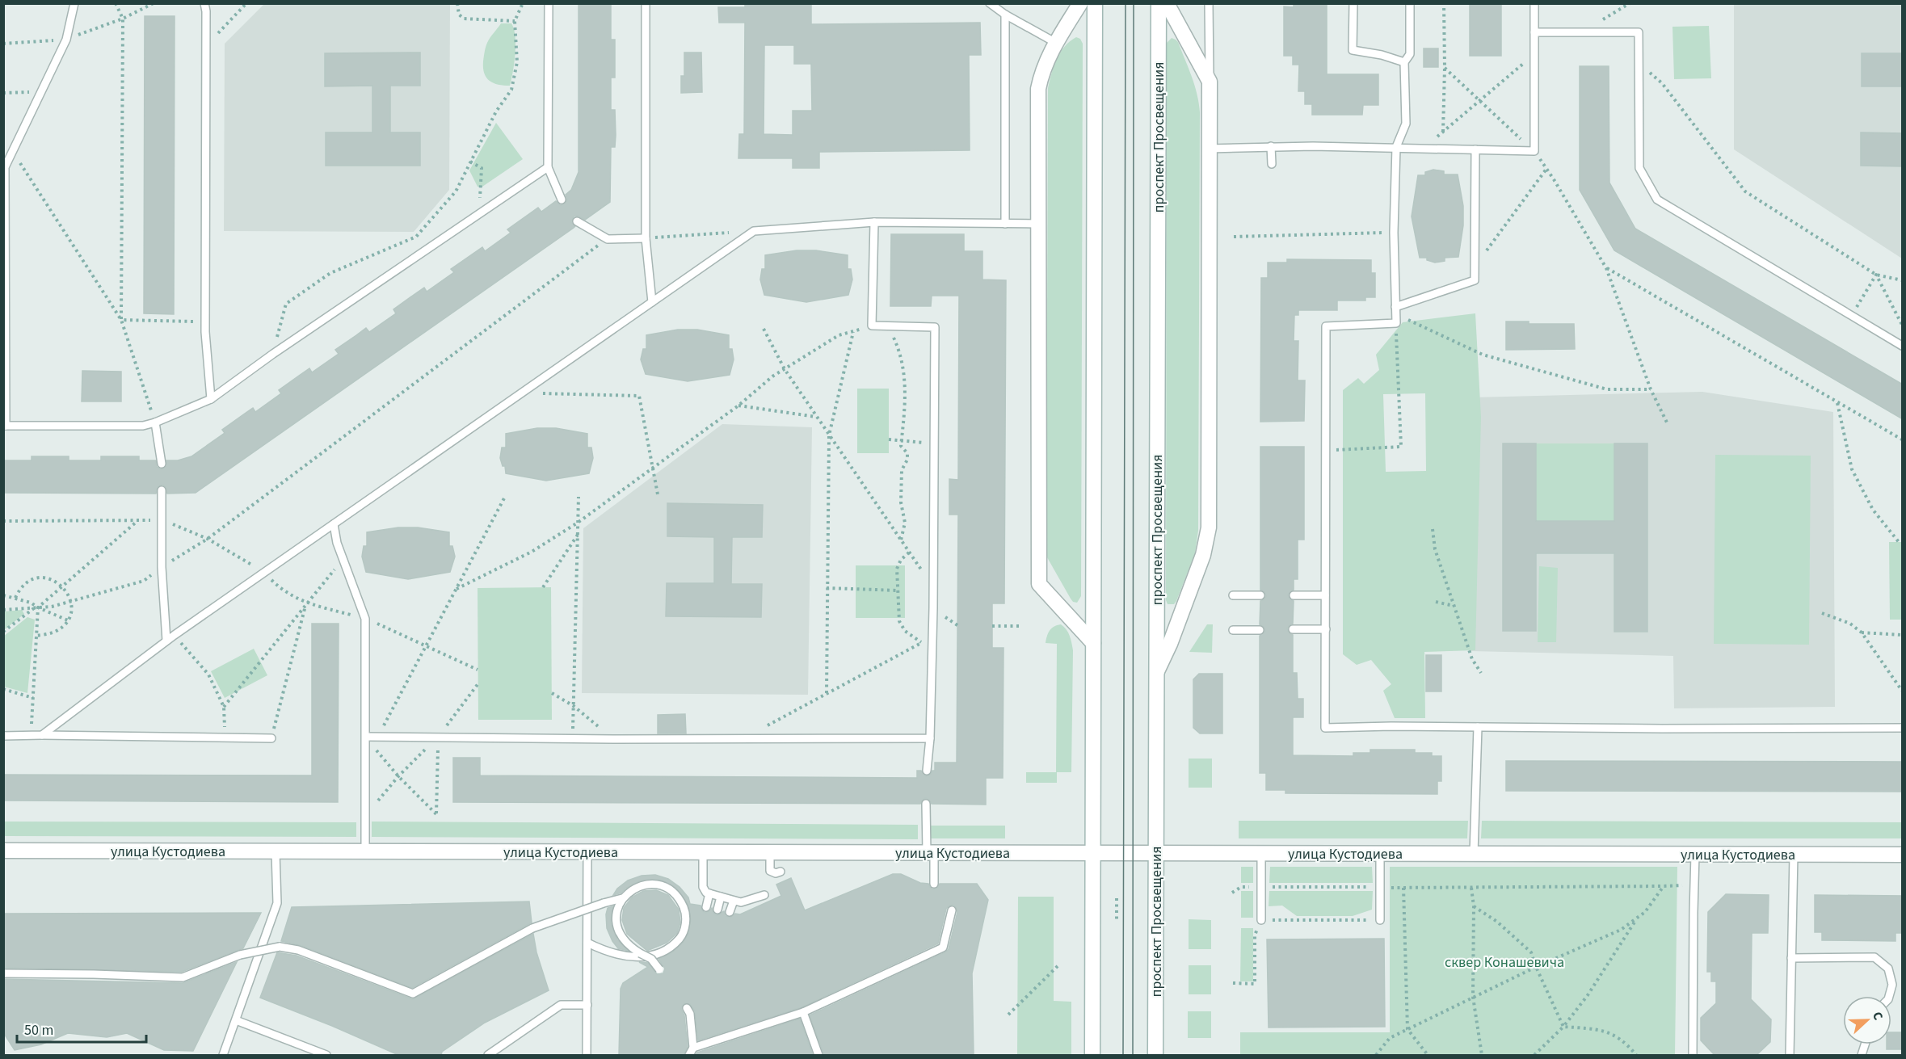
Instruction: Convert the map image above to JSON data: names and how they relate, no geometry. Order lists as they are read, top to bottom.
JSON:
{
  "streets": {
    "street": ["проспект Просвещения", "улица Кустодиева"]
  },
  "crossings": [
    ["проспект Просвещения", "улица Кустодиева"]
  ],
  "parks": ["сквер Конашевича"],
  "scale_bar": "50 m",
  "north": "right"
}
